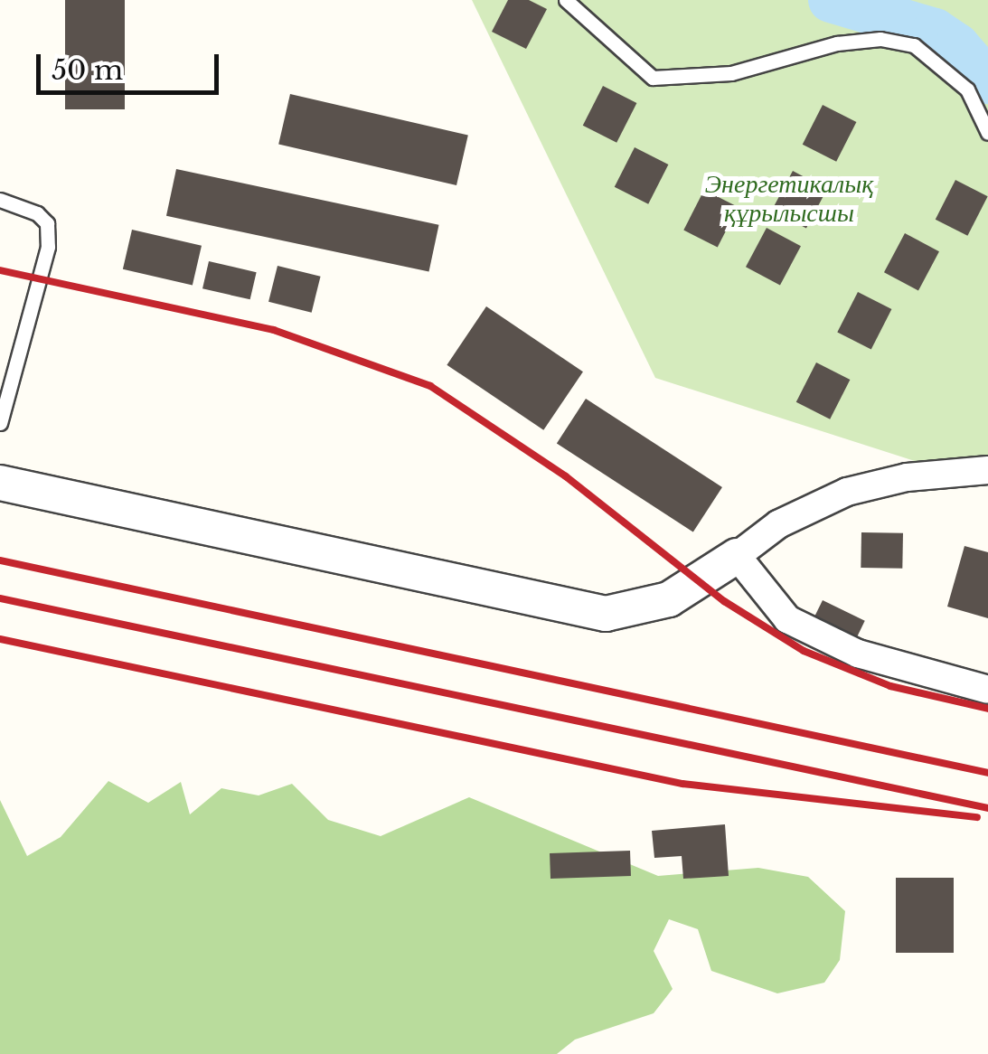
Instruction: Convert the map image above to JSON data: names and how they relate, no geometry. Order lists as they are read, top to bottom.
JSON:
{
  "parks": ["Энергетикалық құрылысшы"],
  "scale_bar": "50 m"
}
